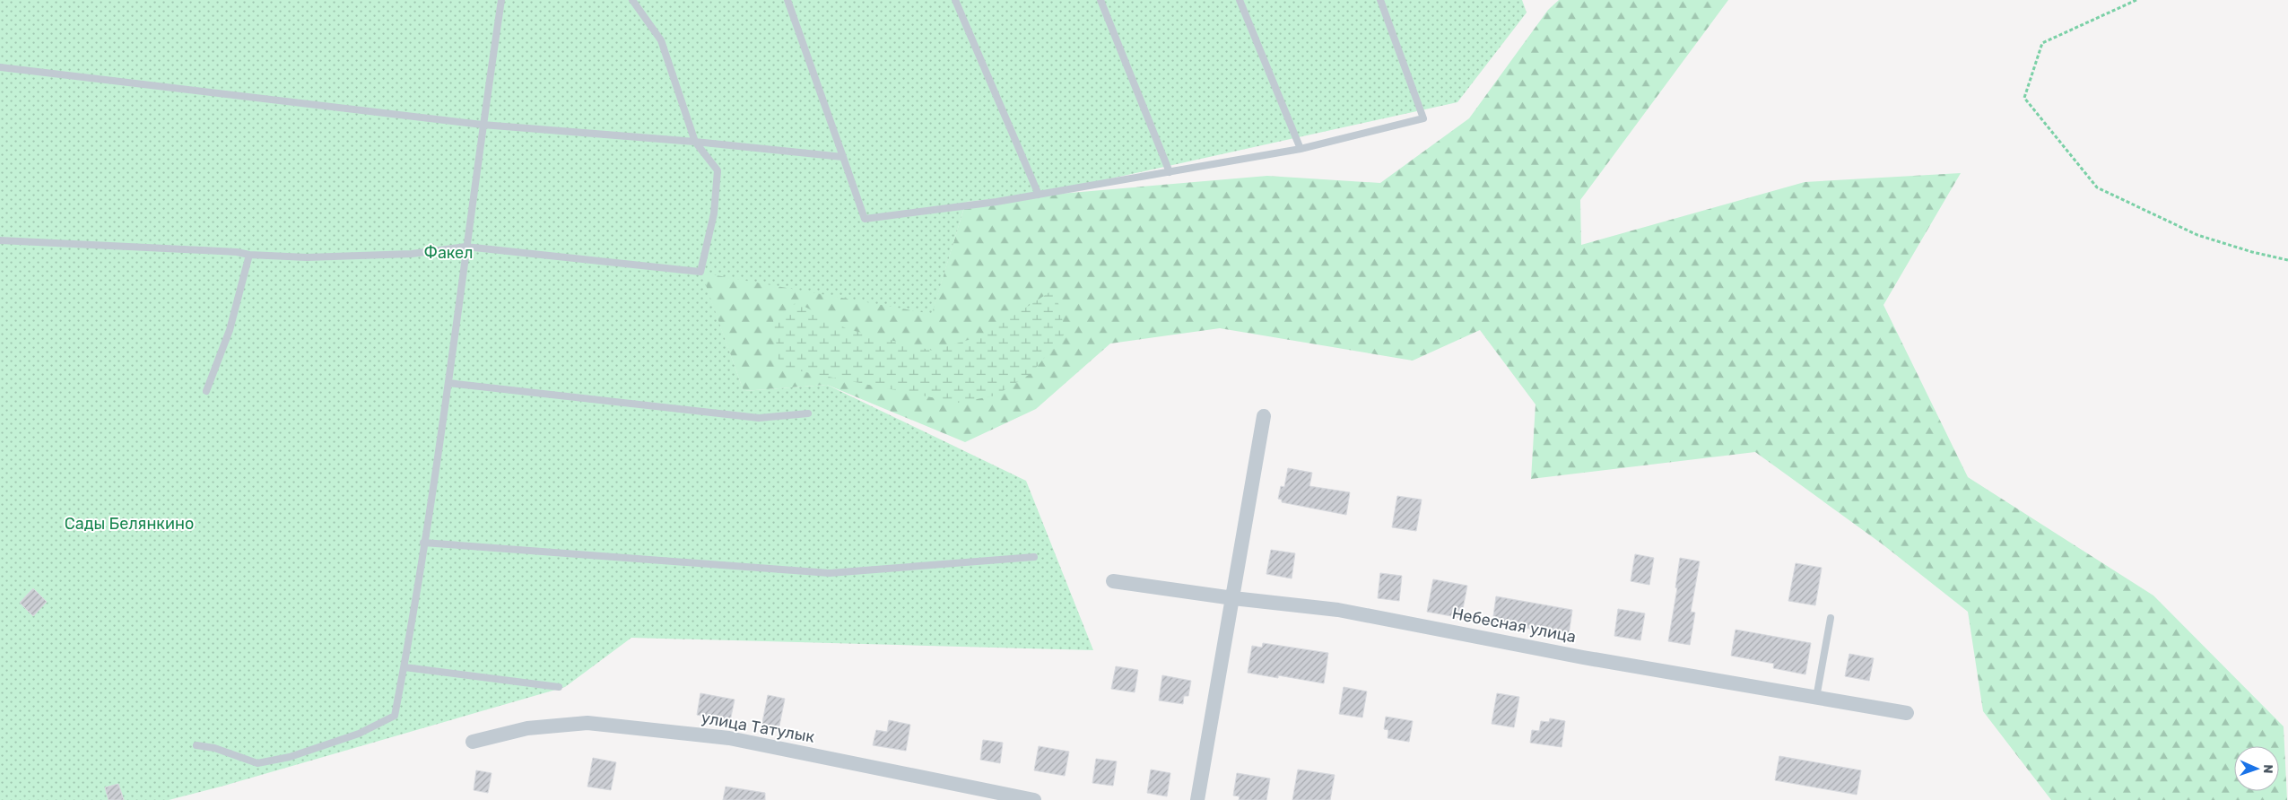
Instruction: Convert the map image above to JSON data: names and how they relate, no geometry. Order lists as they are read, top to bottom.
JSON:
{
  "streets": {
    "street": ["Небесная улица", "улица Татулык"]
  },
  "parks": ["Факел", "Сады Белянкино"],
  "north": "right"
}
